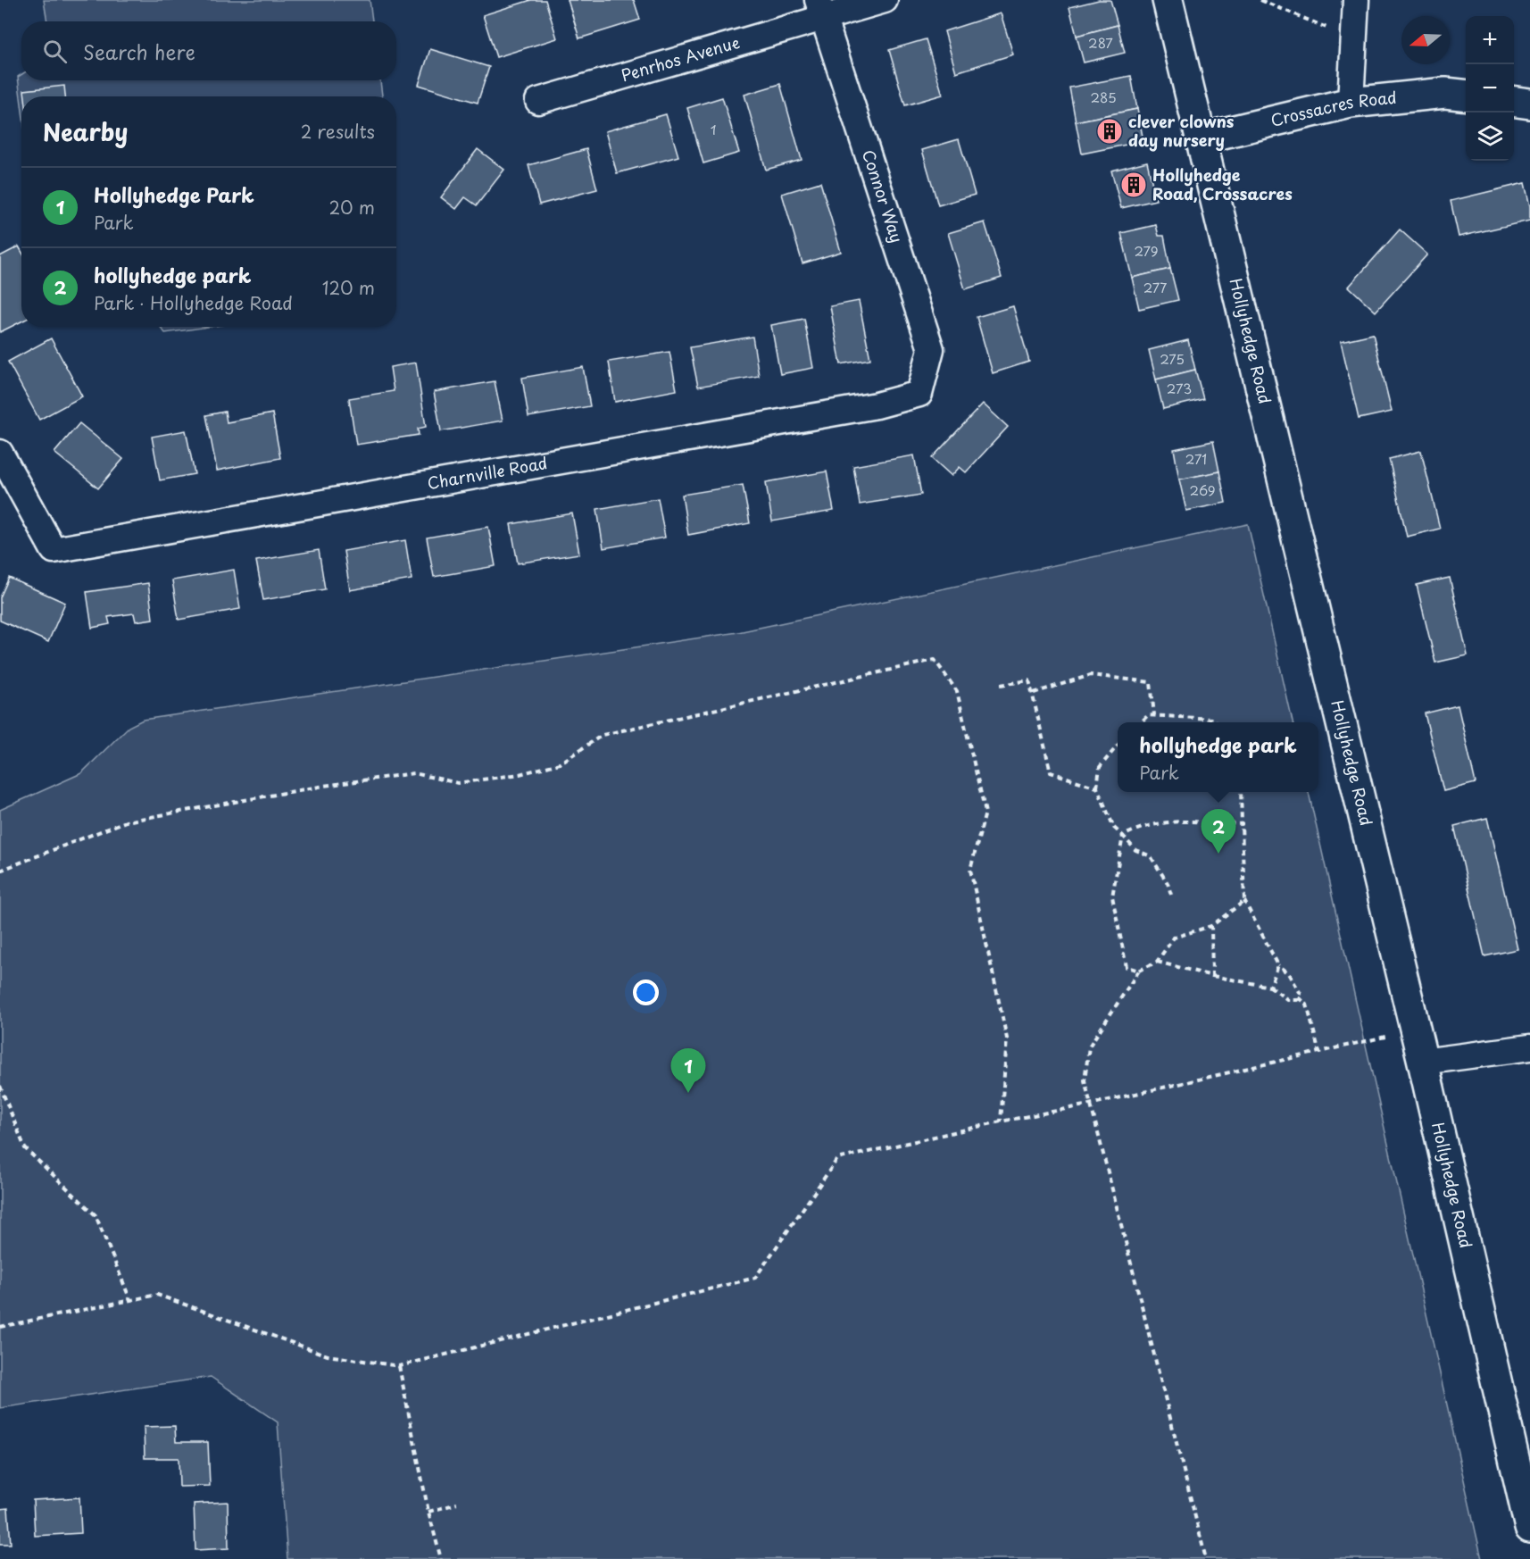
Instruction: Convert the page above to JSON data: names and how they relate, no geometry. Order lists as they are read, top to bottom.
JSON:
{
  "streets": {
    "street": [
      "Penrhos Avenue",
      "Crossacres Road",
      "Connor Way",
      "Hollyhedge Road",
      "Charnville Road"
    ]
  },
  "crossings": [
    ["Penrhos Avenue", "Connor Way"],
    ["Crossacres Road", "Hollyhedge Road"],
    ["Connor Way", "Charnville Road"]
  ],
  "places": {
    "building": ["clever clowns day nursery", "Hollyhedge Road, Crossacres"]
  },
  "house_numbers": [
    "287",
    "285",
    "1",
    "279",
    "277",
    "275",
    "273",
    "271",
    "269"
  ],
  "north": "left",
  "page": {
    "map_buttons": ["+", "−"],
    "search": "Search here",
    "heading": ["Nearby", "2 results"],
    "list": [
      {
        "mark": "1",
        "name": "Hollyhedge Park",
        "note": "Park",
        "value": "20 m"
      },
      {
        "mark": "2",
        "name": "hollyhedge park",
        "note": "Park · Hollyhedge Road",
        "value": "120 m"
      }
    ],
    "popup": ["hollyhedge park", "Park"],
    "pins": ["2", "1"]
  }
}
